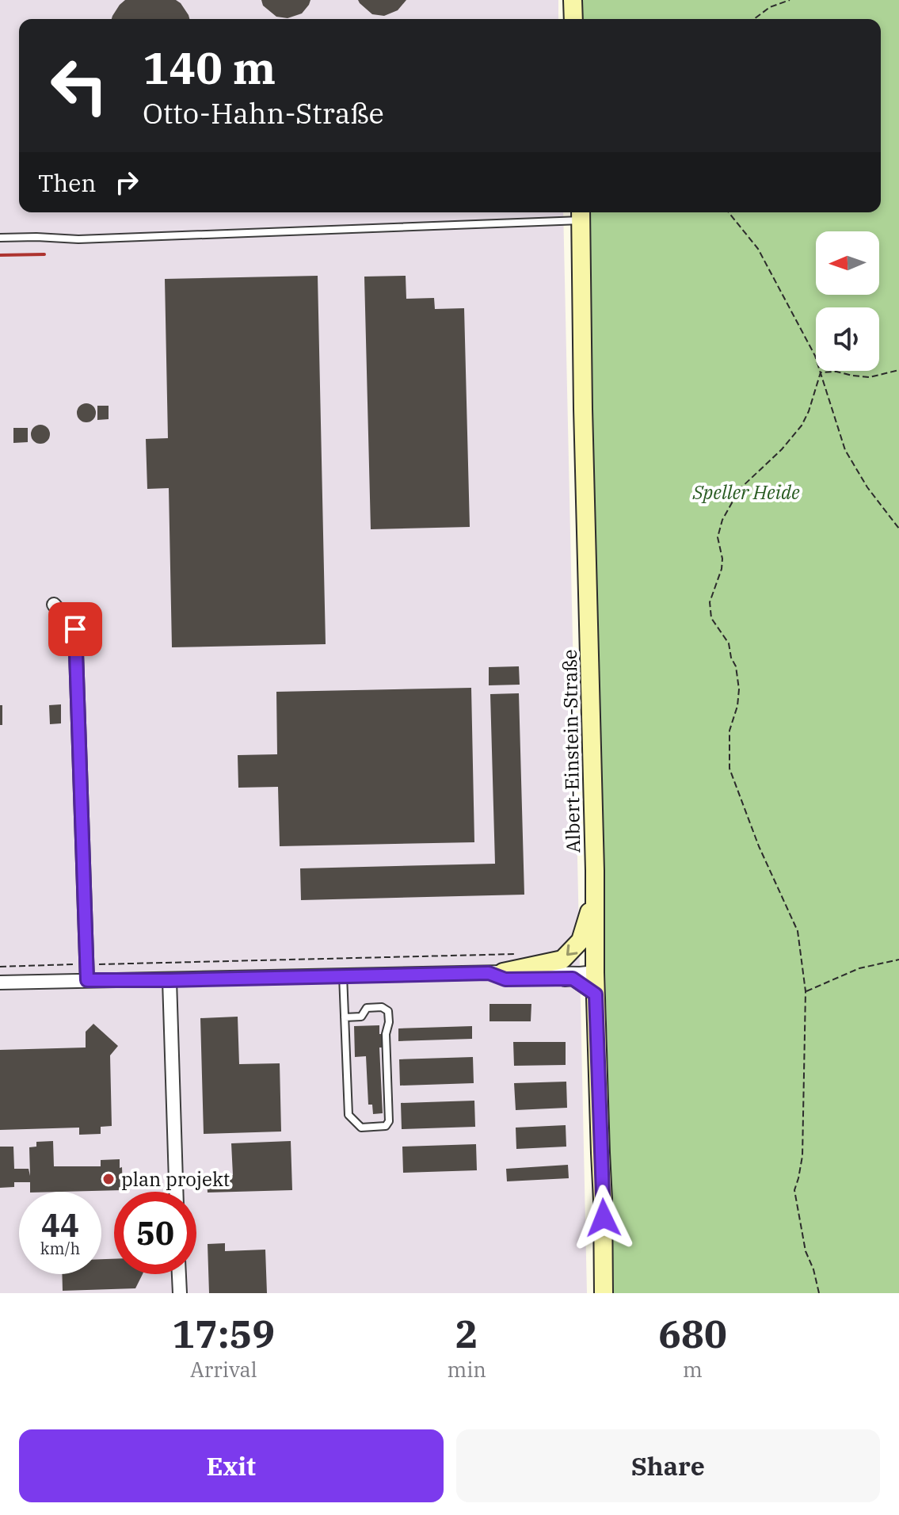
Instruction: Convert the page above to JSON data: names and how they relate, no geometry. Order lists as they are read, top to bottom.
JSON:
{
  "streets": {
    "main road": ["Albert-Einstein-Straße"]
  },
  "parks": ["Speller Heide"],
  "places": ["plan projekt"],
  "north": "left",
  "page": {
    "turn": ["140 m", "Otto-Hahn-Straße"],
    "then": "Then",
    "speed": "44 km/h",
    "limit": "50",
    "eta": [
      "17:59",
      "Arrival",
      "2",
      "min",
      "680",
      "m"
    ],
    "buttons": ["Exit", "Share"]
  }
}
